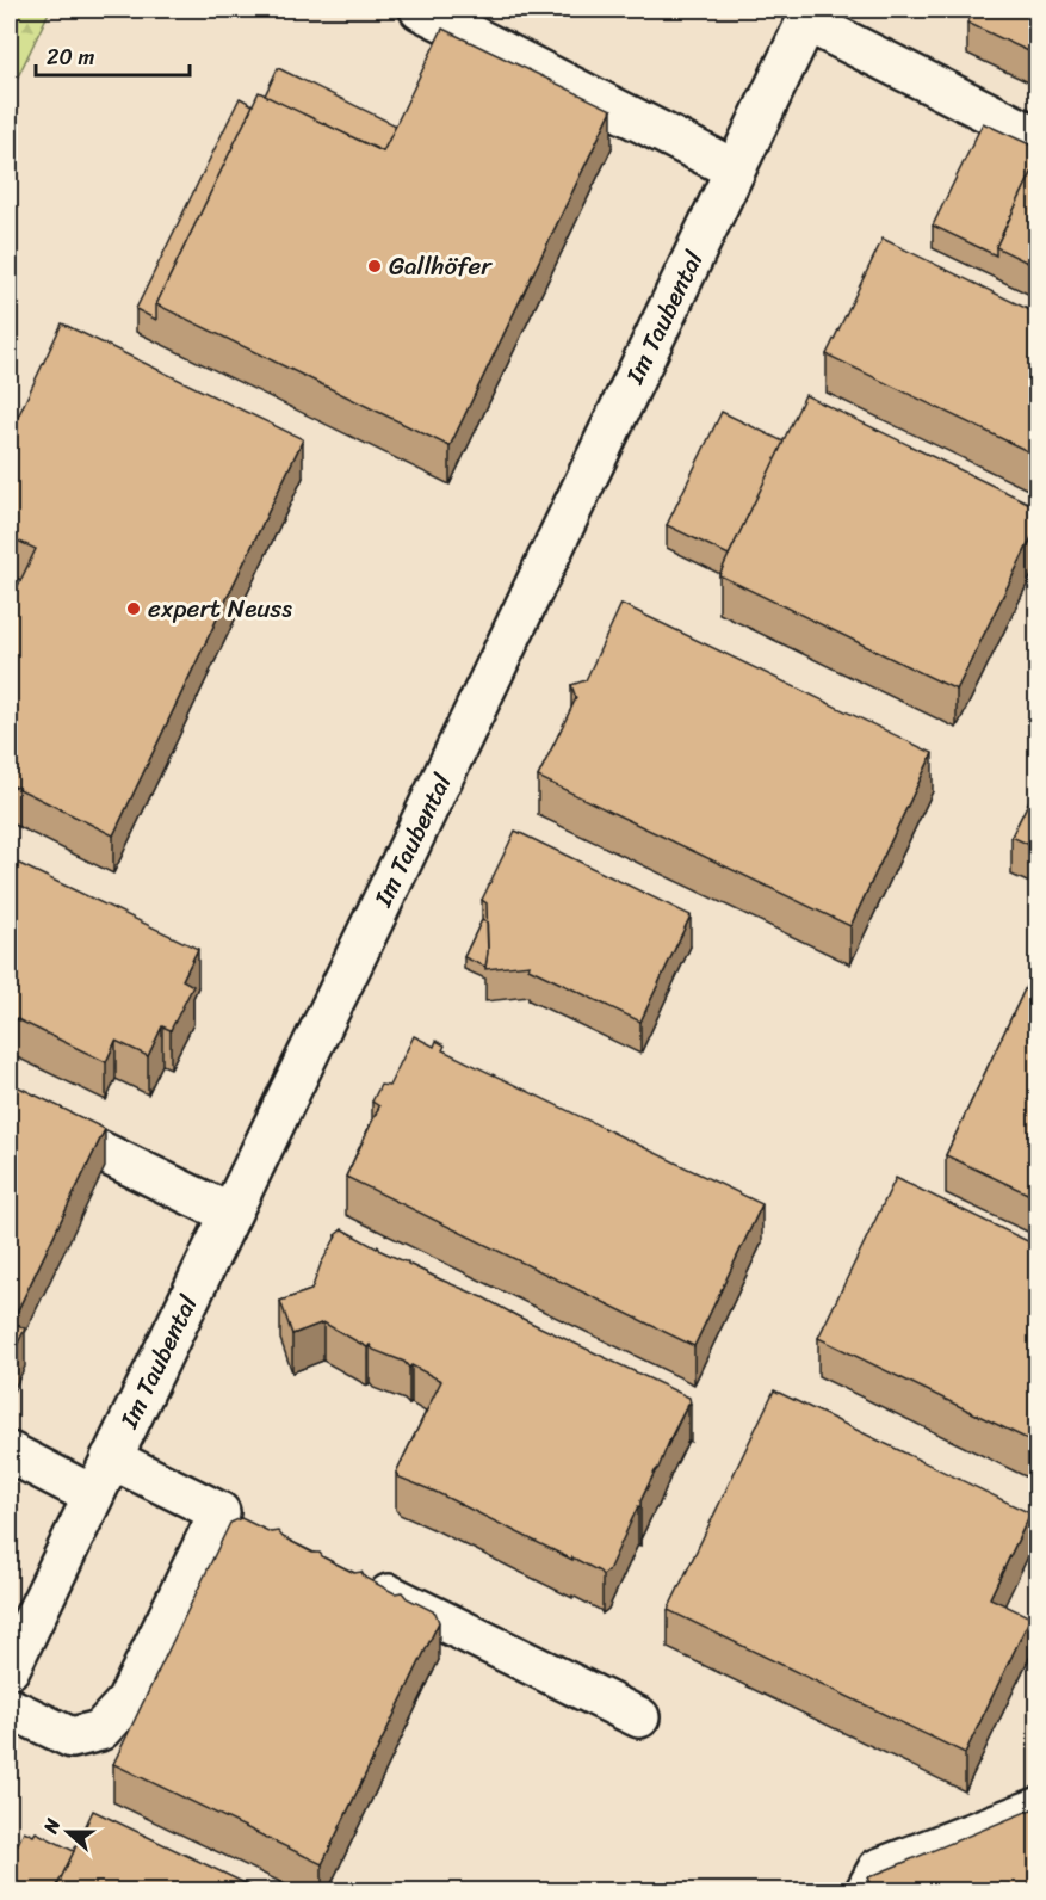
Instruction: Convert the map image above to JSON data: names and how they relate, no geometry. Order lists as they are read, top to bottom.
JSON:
{
  "streets": {
    "street": ["Im Taubental"]
  },
  "places": ["Gallhöfer", "expert Neuss"],
  "scale_bar": "20 m",
  "north": "left"
}
